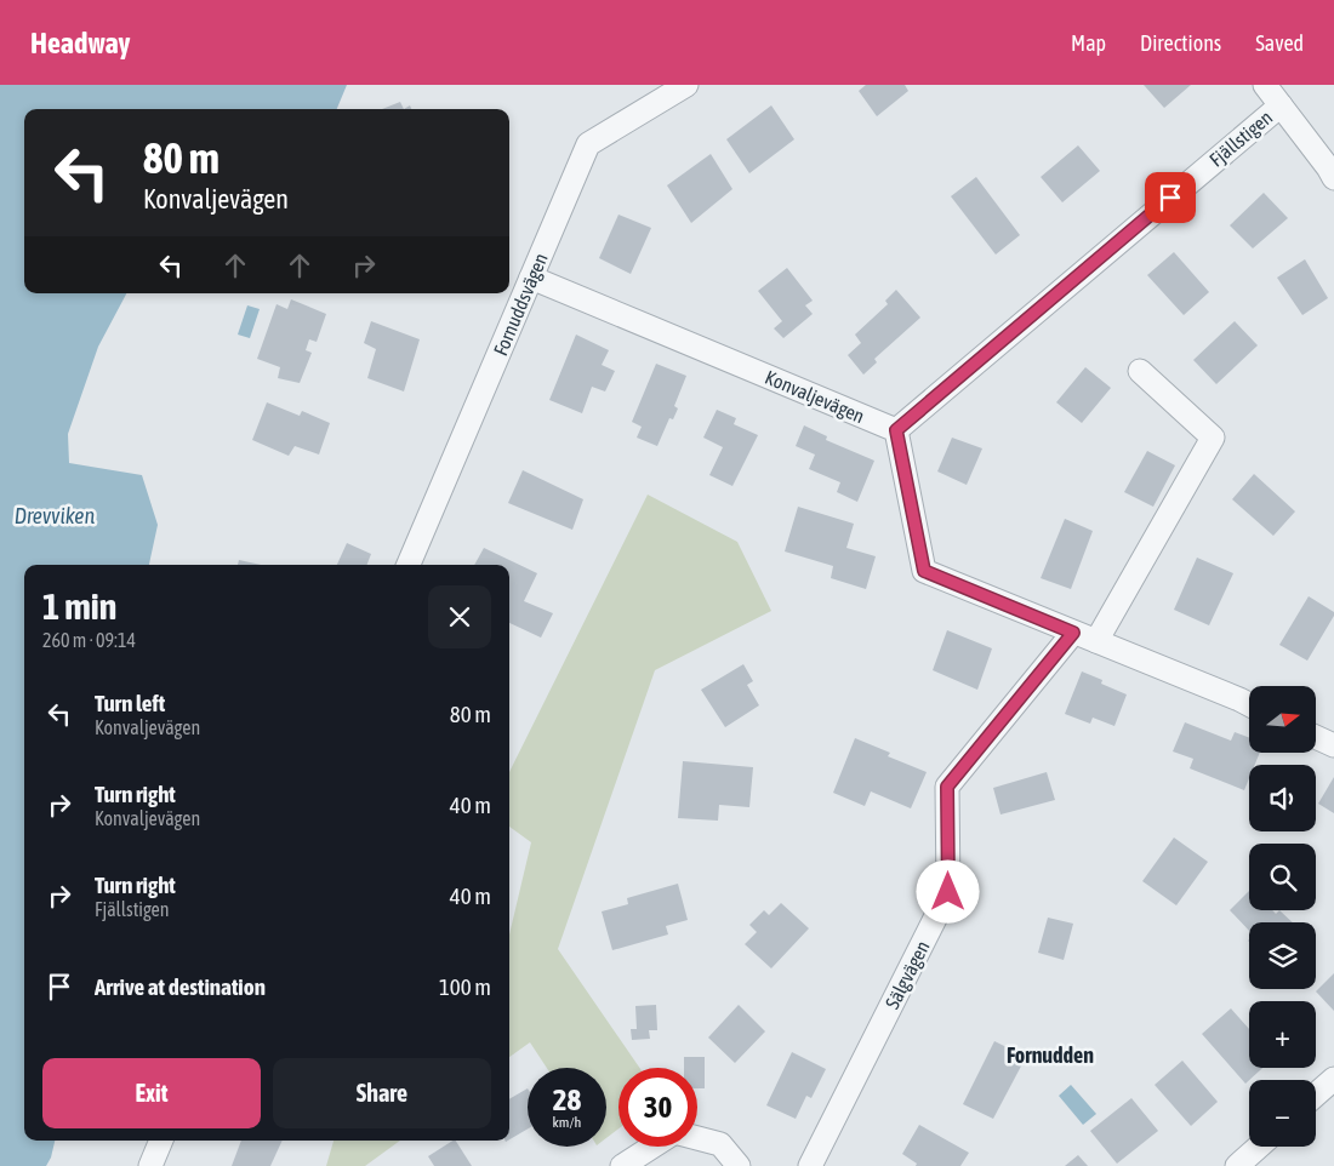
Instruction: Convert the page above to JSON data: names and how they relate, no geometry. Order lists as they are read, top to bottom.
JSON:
{
  "streets": {
    "street": [
      "Fjällstigen",
      "Fornuddsvägen",
      "Konvaljevägen",
      "Sälgvägen"
    ]
  },
  "crossings": [
    ["Fjällstigen", "Konvaljevägen"],
    ["Fornuddsvägen", "Konvaljevägen"]
  ],
  "districts": ["Fornudden"],
  "water": ["Drevviken"],
  "north": "right",
  "page": {
    "header": "Headway",
    "nav": ["Map", "Directions", "Saved"],
    "turn": ["80 m", "Konvaljevägen"],
    "heading": ["1 min", "260 m · 09:14"],
    "list": [
      {
        "name": "Turn left",
        "note": "Konvaljevägen",
        "value": "80 m"
      },
      {
        "name": "Turn right",
        "note": "Konvaljevägen",
        "value": "40 m"
      },
      {
        "name": "Turn right",
        "note": "Fjällstigen",
        "value": "40 m"
      },
      {
        "name": "Arrive at destination",
        "value": "100 m"
      }
    ],
    "map_buttons": ["+", "−"],
    "buttons": ["Exit", "Share"],
    "speed": "28 km/h",
    "limit": "30"
  }
}
